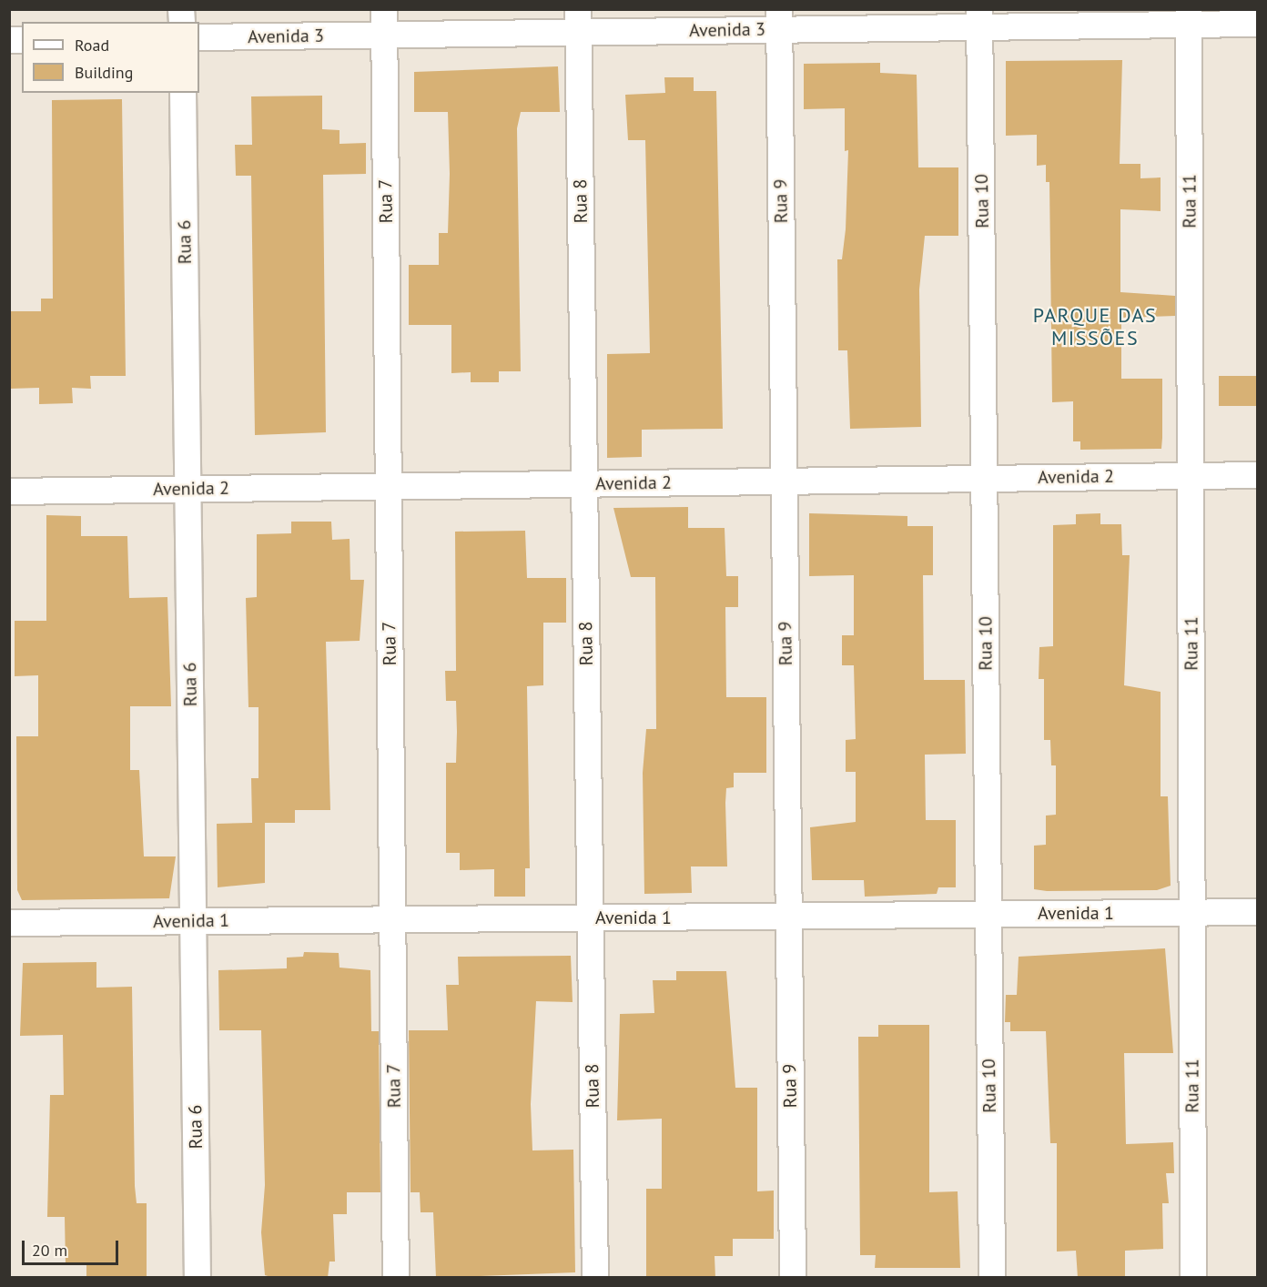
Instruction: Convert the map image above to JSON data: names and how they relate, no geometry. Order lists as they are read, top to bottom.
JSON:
{
  "streets": {
    "street": [
      "Avenida 3",
      "Rua 7",
      "Rua 8",
      "Rua 9",
      "Rua 10",
      "Rua 11",
      "Rua 6",
      "Avenida 2",
      "Avenida 1"
    ]
  },
  "crossings": [
    ["Avenida 3", "Rua 7"],
    ["Avenida 3", "Rua 8"],
    ["Avenida 3", "Rua 9"],
    ["Avenida 3", "Rua 10"],
    ["Avenida 3", "Rua 11"],
    ["Rua 7", "Avenida 2"],
    ["Rua 7", "Avenida 1"],
    ["Rua 8", "Avenida 2"],
    ["Rua 8", "Avenida 1"],
    ["Rua 9", "Avenida 2"],
    ["Rua 9", "Avenida 1"],
    ["Rua 10", "Avenida 2"],
    ["Rua 10", "Avenida 1"],
    ["Rua 11", "Avenida 2"],
    ["Rua 11", "Avenida 1"],
    ["Rua 6", "Avenida 2"],
    ["Rua 6", "Avenida 1"]
  ],
  "districts": ["PARQUE DAS MISSÕES"],
  "legend": ["Road", "Building"],
  "scale_bar": "20 m"
}
